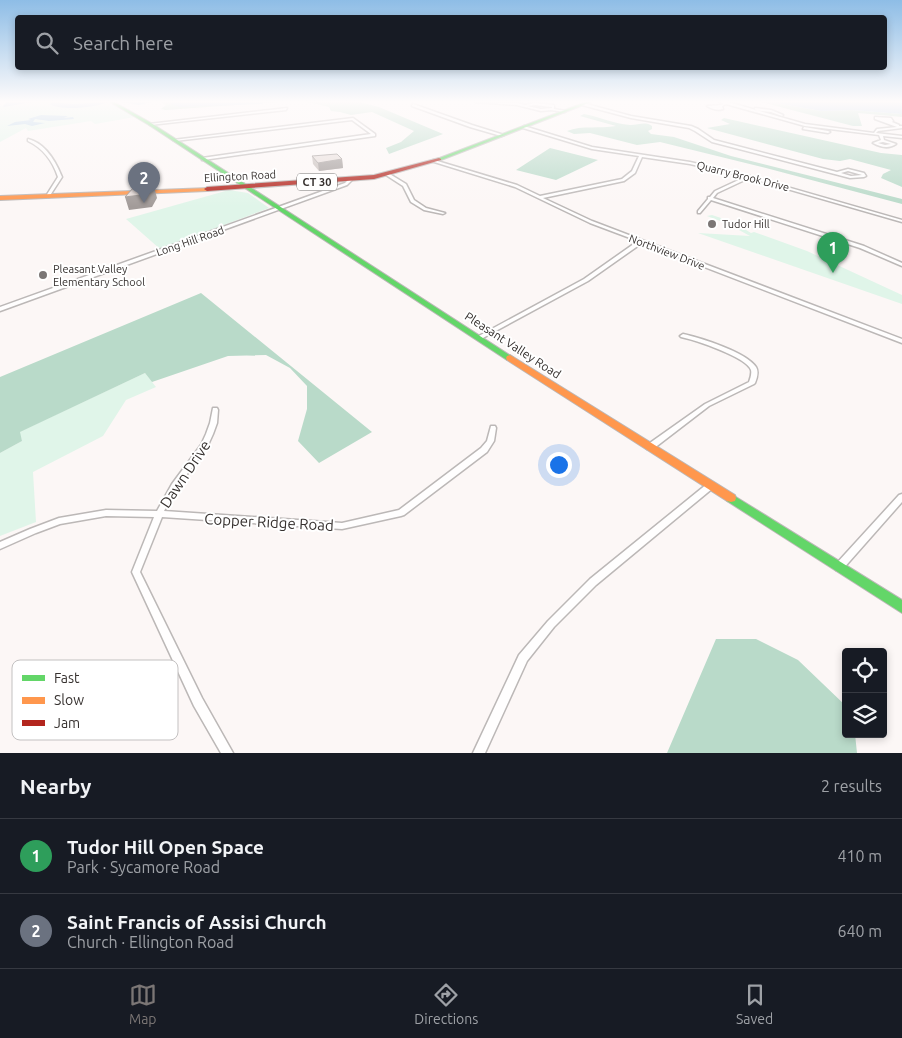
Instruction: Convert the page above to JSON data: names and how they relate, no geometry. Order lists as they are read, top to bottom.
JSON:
{
  "streets": {
    "main road": ["Ellington Road", "CT 30", "Pleasant Valley Road"],
    "street": [
      "Quarry Brook Drive",
      "Long Hill Road",
      "Northview Drive",
      "Dawn Drive",
      "Copper Ridge Road"
    ]
  },
  "crossings": [
    ["Ellington Road", "Long Hill Road"],
    ["Ellington Road", "Northview Drive"],
    ["Ellington Road", "Pleasant Valley Road"],
    ["Long Hill Road", "Pleasant Valley Road"],
    ["Dawn Drive", "Copper Ridge Road"]
  ],
  "places": ["Tudor Hill", "Pleasant Valley Elementary School"],
  "legend": ["Fast", "Slow", "Jam"],
  "page": {
    "search": "Search here",
    "pins": ["2", "1"],
    "heading": ["Nearby", "2 results"],
    "list": [
      {
        "mark": "1",
        "name": "Tudor Hill Open Space",
        "note": "Park · Sycamore Road",
        "value": "410 m"
      },
      {
        "mark": "2",
        "name": "Saint Francis of Assisi Church",
        "note": "Church · Ellington Road",
        "value": "640 m"
      }
    ],
    "nav": ["Map", "Directions", "Saved"]
  }
}
